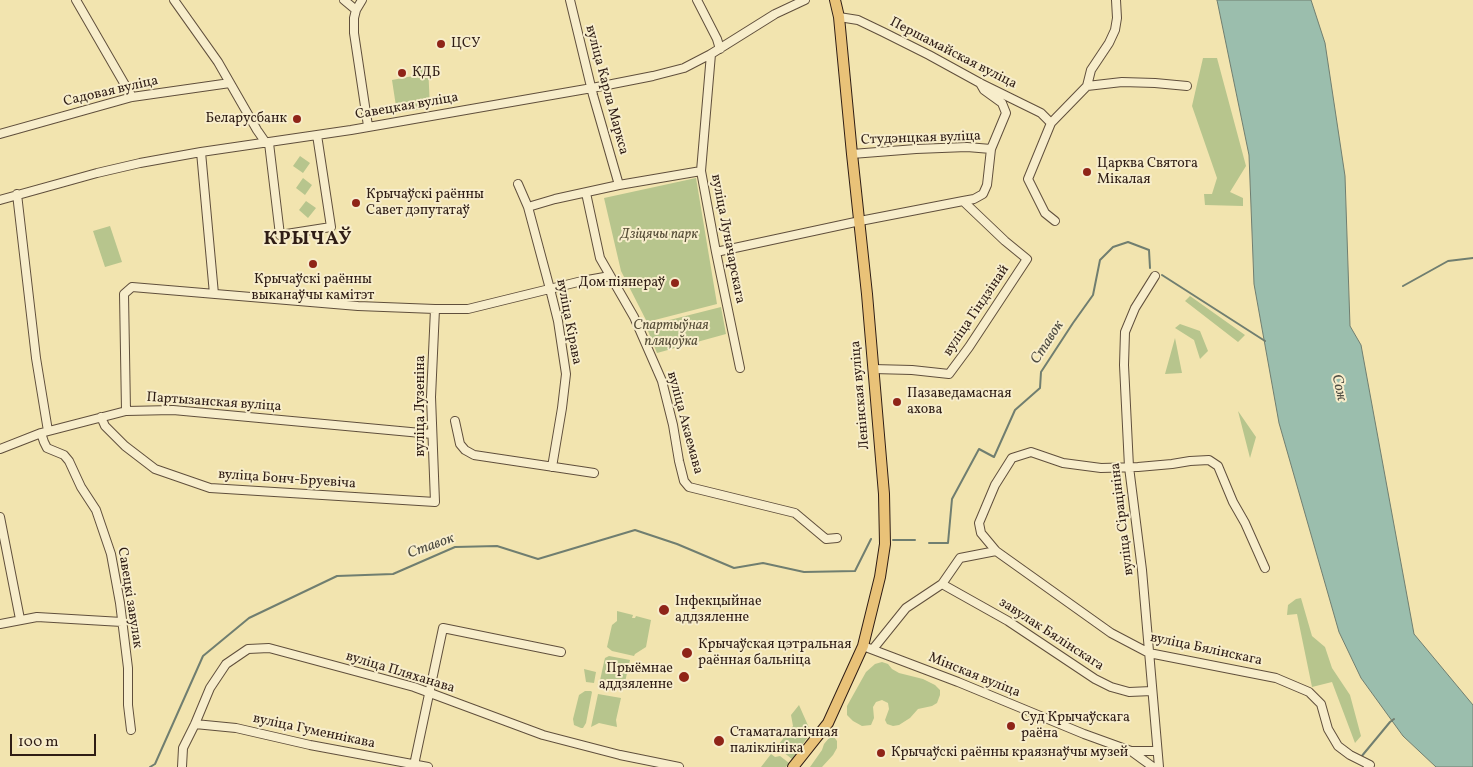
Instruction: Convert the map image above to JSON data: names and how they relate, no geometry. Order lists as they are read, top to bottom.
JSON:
{
  "streets": {
    "main road": ["Ленінская вуліца"],
    "street": [
      "Першамайская вуліца",
      "вуліца Карла Маркса",
      "Садовая вуліца",
      "Савецкая вуліца",
      "Студэнцкая вуліца",
      "вуліца Луначарскага",
      "вуліца Гіндзінай",
      "вуліца Кірава",
      "Партызанская вуліца",
      "вуліца Лузеніна",
      "вуліца Акаемава",
      "вуліца Бонч-Бруевіча",
      "вуліца Сірацініна",
      "Савецкі завулак",
      "завулак Бялінскага",
      "вуліца Бялінскага",
      "вуліца Пляханава",
      "Мінская вуліца",
      "вуліца Гуменнікава"
    ]
  },
  "crossings": [
    ["Першамайская вуліца", "Ленінская вуліца"],
    ["вуліца Карла Маркса", "Савецкая вуліца"],
    ["Савецкая вуліца", "вуліца Луначарскага"],
    ["Савецкая вуліца", "Савецкі завулак"],
    ["Студэнцкая вуліца", "Ленінская вуліца"],
    ["вуліца Гіндзінай", "Ленінская вуліца"],
    ["Ленінская вуліца", "Мінская вуліца"],
    ["Партызанская вуліца", "вуліца Лузеніна"],
    ["Партызанская вуліца", "вуліца Бонч-Бруевіча"],
    ["Партызанская вуліца", "Савецкі завулак"],
    ["вуліца Лузеніна", "вуліца Бонч-Бруевіча"],
    ["вуліца Сірацініна", "завулак Бялінскага"],
    ["вуліца Сірацініна", "вуліца Бялінскага"],
    ["вуліца Сірацініна", "Мінская вуліца"],
    ["вуліца Пляханава", "вуліца Гуменнікава"]
  ],
  "districts": ["КРЫЧАЎ"],
  "water": ["Ставок", "Сож"],
  "parks": ["Дзіцячы парк", "Спартыўная пляцоўка"],
  "places": [
    "ЦСУ",
    "КДБ",
    "Беларусбанк",
    "Царква Святога Мікалая",
    "Крычаўскі раённы Савет дэпутатаў",
    "Крычаўскі раённы выканаўчы камітэт",
    "Дом піянераў",
    "Пазаведамасная ахова",
    "Інфекцыйнае аддзяленне",
    "Крычаўская цэтральная раённая бальніца",
    "Прыёмнае аддзяленне",
    "Суд Крычаўскага раёна",
    "Стаматалагічная паліклініка",
    "Крычаўскі раённы краязнаўчы музей"
  ],
  "scale_bar": "100 m"
}
